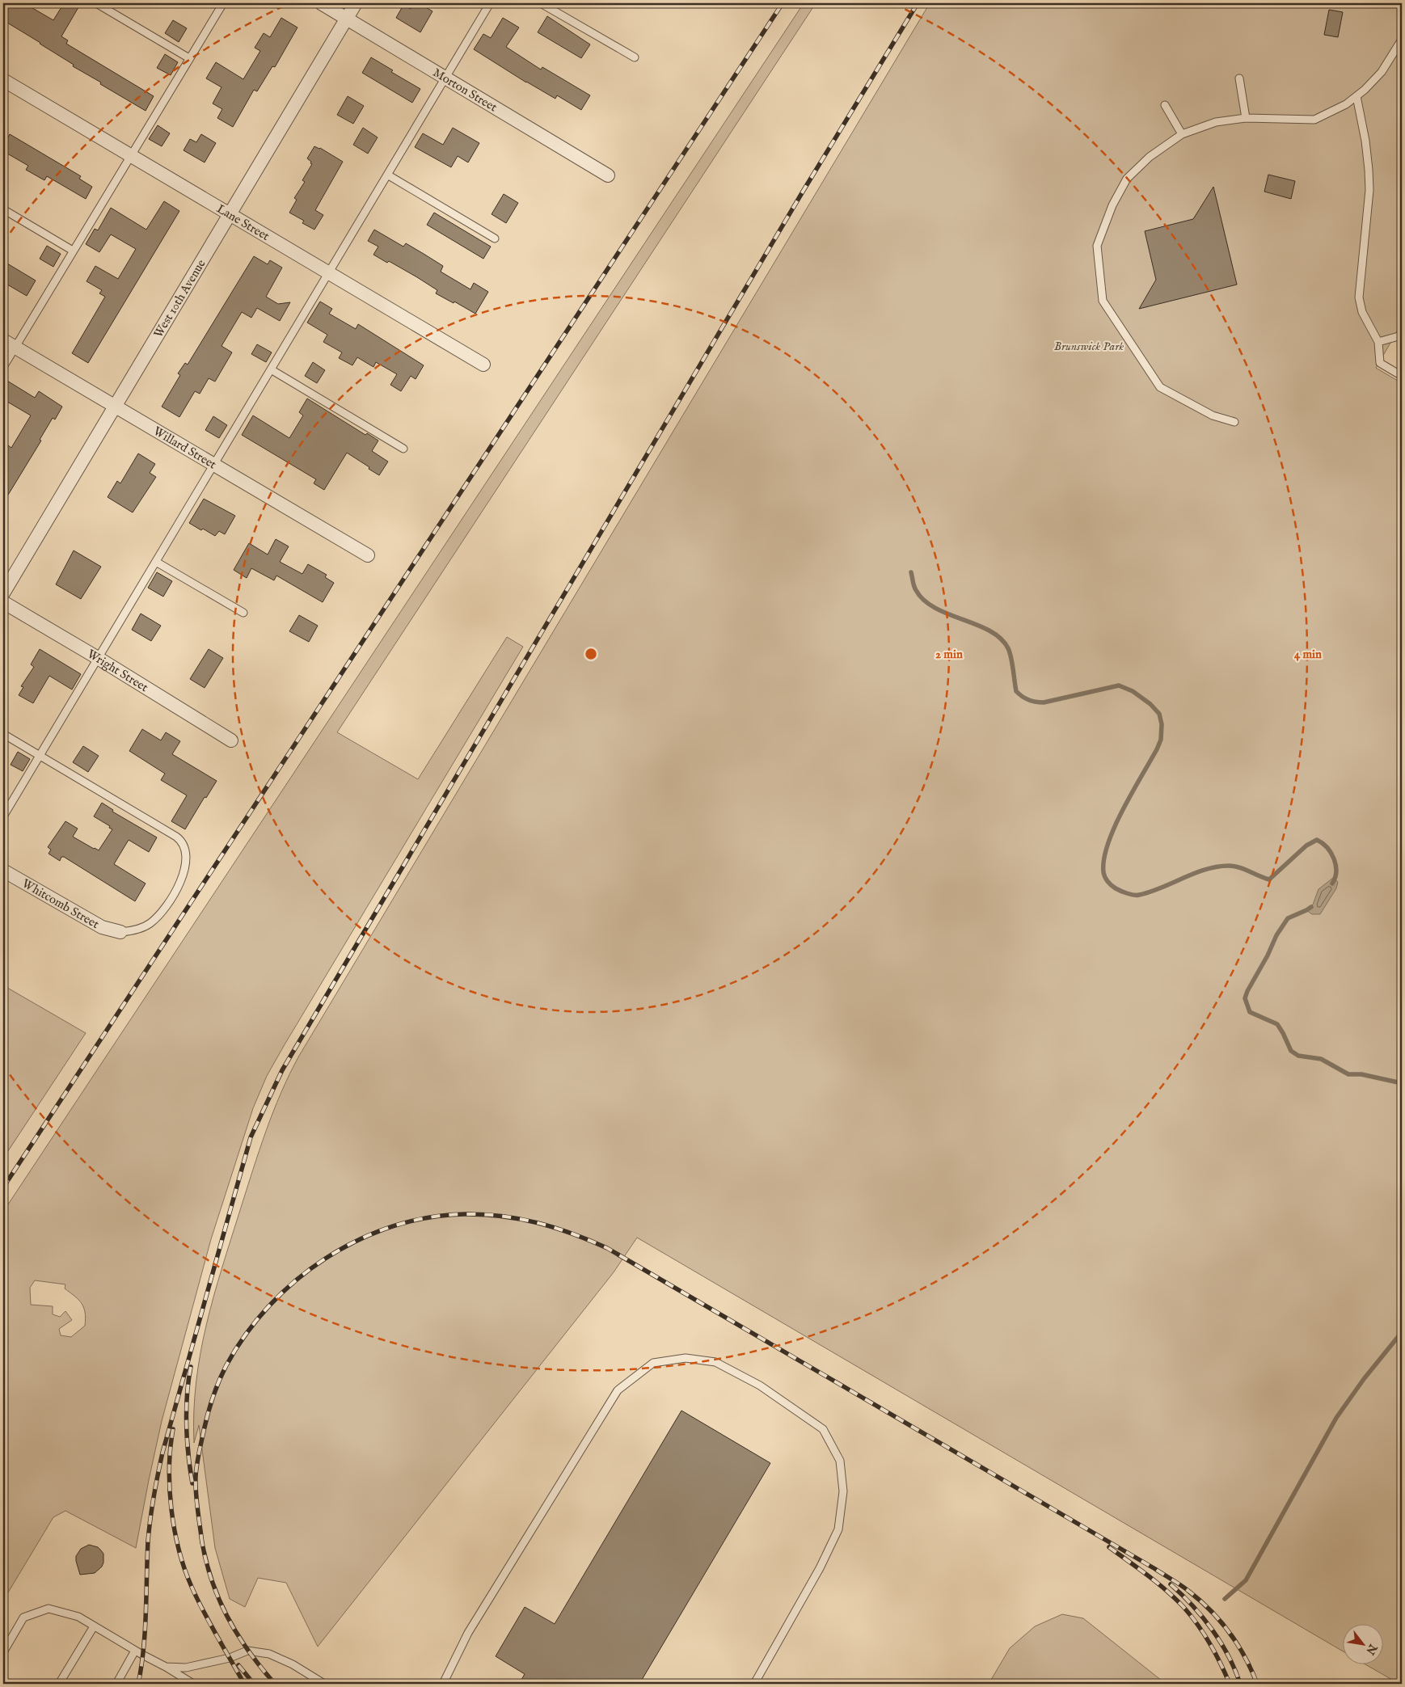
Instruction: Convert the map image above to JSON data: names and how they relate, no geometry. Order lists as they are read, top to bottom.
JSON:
{
  "streets": {
    "street": [
      "Morton Street",
      "Lane Street",
      "West 10th Avenue",
      "Willard Street",
      "Wright Street",
      "Whitcomb Street"
    ]
  },
  "crossings": [
    ["Morton Street", "West 10th Avenue"],
    ["Lane Street", "West 10th Avenue"],
    ["West 10th Avenue", "Willard Street"]
  ],
  "parks": ["Brunswick Park"],
  "north": "bottom right",
  "rings": ["2 min", "4 min"]
}
